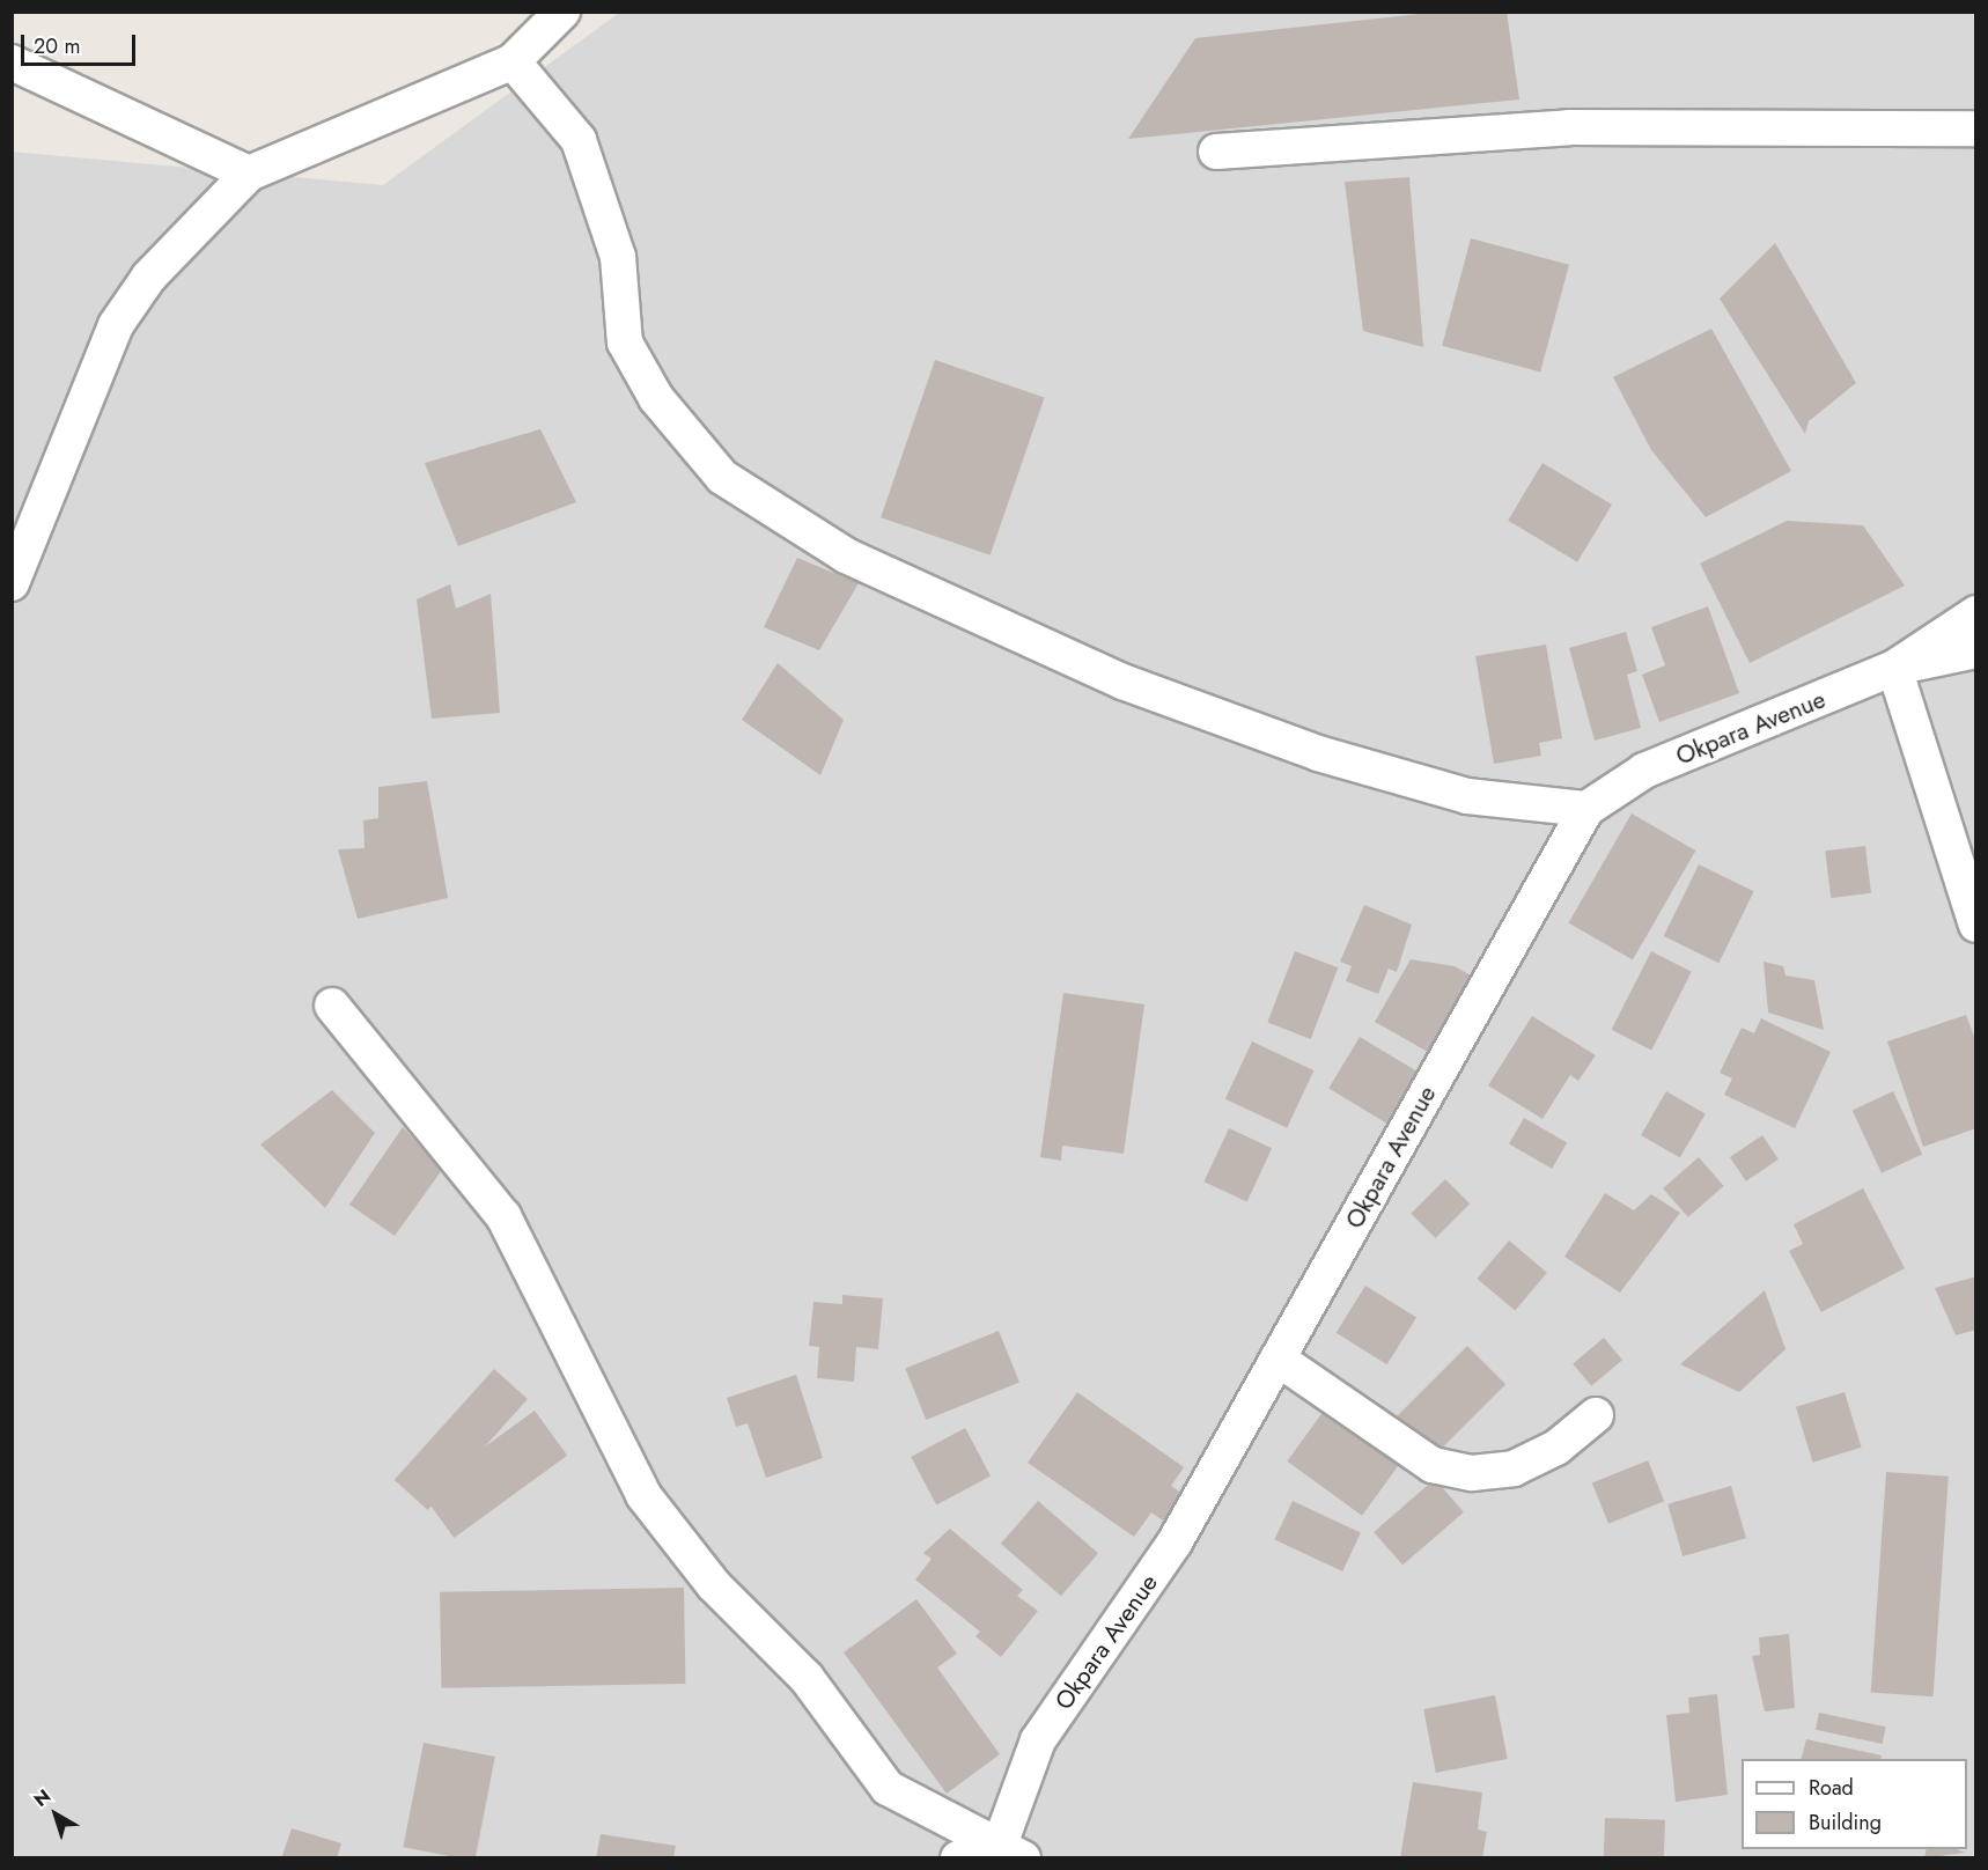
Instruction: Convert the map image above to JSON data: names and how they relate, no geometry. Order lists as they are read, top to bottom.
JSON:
{
  "streets": {
    "street": ["Okpara Avenue"]
  },
  "legend": ["Road", "Building"],
  "scale_bar": "20 m",
  "north": "top left"
}
